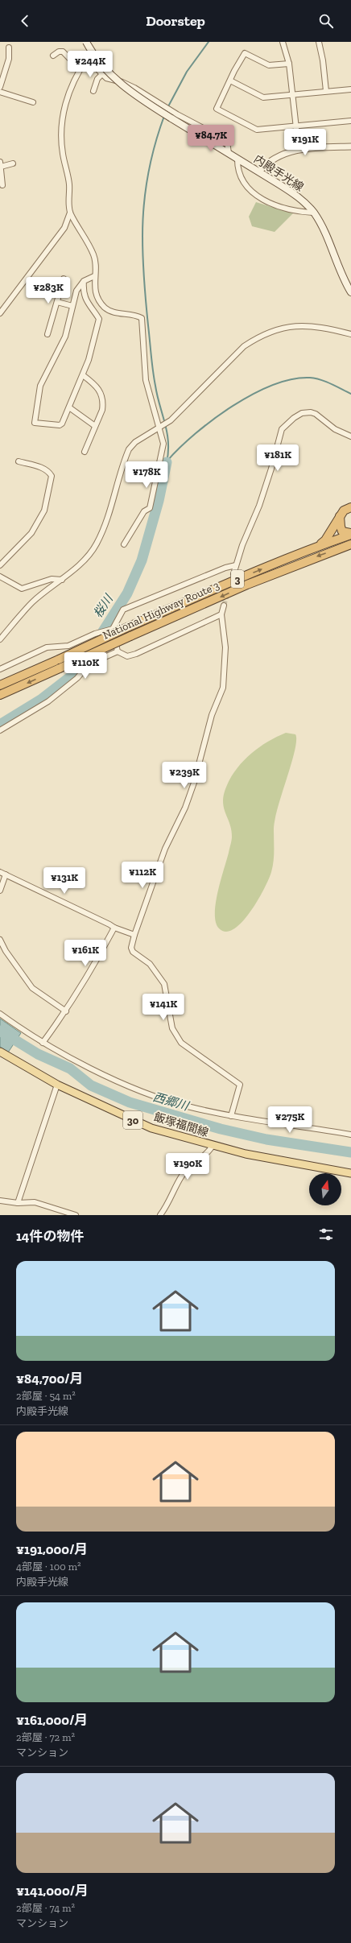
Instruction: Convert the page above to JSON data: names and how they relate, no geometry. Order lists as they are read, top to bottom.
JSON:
{
  "streets": {
    "highway": ["3", "National Highway Route 3"],
    "main road": ["内殿手光線", "30", "飯塚福間線"]
  },
  "water": ["桜川", "西郷川"],
  "north": "top",
  "page": {
    "header": "Doorstep",
    "price": [
      "¥244K",
      "¥84.7K",
      "¥191K",
      "¥283K",
      "¥181K",
      "¥178K",
      "¥110K",
      "¥239K",
      "¥112K",
      "¥131K",
      "¥161K",
      "¥141K",
      "¥275K",
      "¥190K"
    ],
    "heading": "14件の物件",
    "list": [
      {
        "name": "¥84,700/月",
        "note": "2部屋 · 54 m² · 内殿手光線"
      },
      {
        "name": "¥191,000/月",
        "note": "4部屋 · 100 m² · 内殿手光線"
      },
      {
        "name": "¥161,000/月",
        "note": "2部屋 · 72 m² · マンション"
      },
      {
        "name": "¥141,000/月",
        "note": "2部屋 · 74 m² · マンション"
      }
    ]
  }
}
